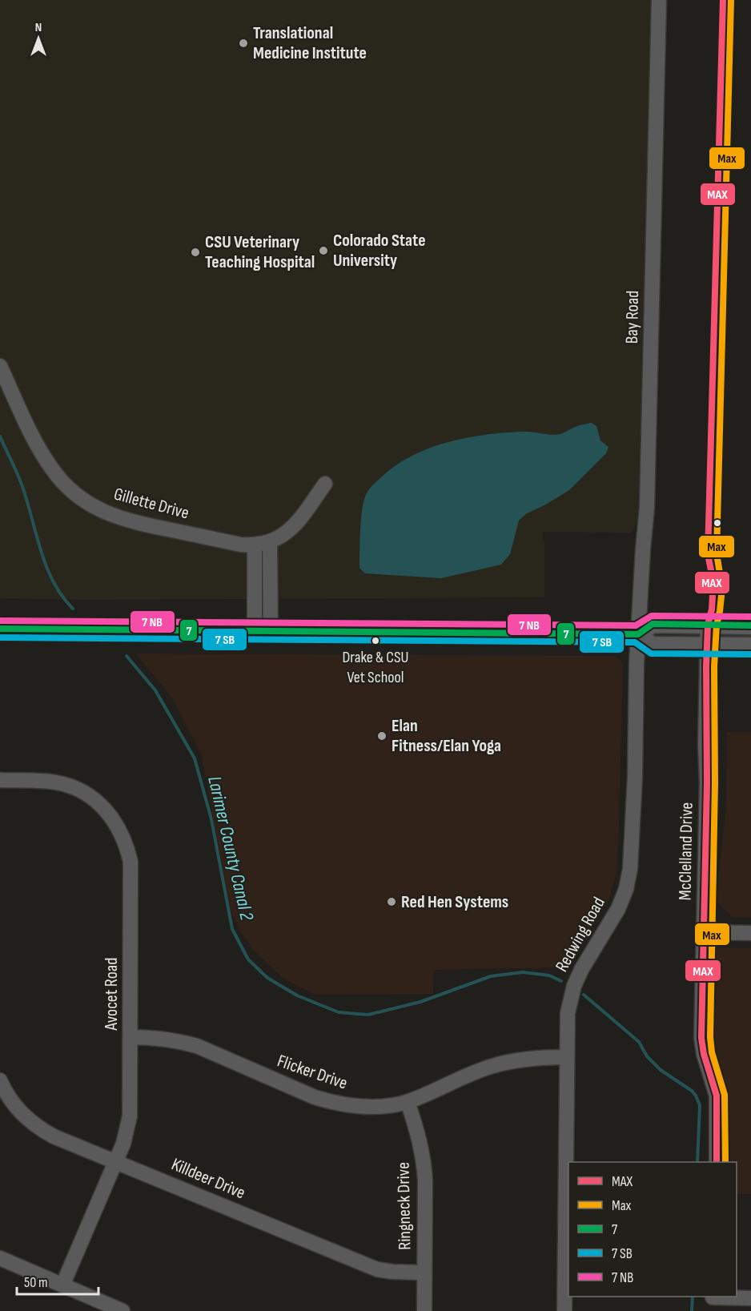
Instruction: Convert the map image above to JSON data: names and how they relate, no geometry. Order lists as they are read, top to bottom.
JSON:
{
  "streets": {
    "street": [
      "Bay Road",
      "Gillette Drive",
      "McClelland Drive",
      "Redwing Road",
      "Avocet Road",
      "Flicker Drive",
      "Killdeer Drive",
      "Ringneck Drive"
    ]
  },
  "crossings": [
    ["Bay Road", "Redwing Road"],
    ["Redwing Road", "Flicker Drive"],
    ["Avocet Road", "Flicker Drive"],
    ["Avocet Road", "Killdeer Drive"],
    ["Flicker Drive", "Ringneck Drive"],
    ["Killdeer Drive", "Ringneck Drive"]
  ],
  "water": ["Larimer County Canal 2"],
  "places": [
    "Translational Medicine Institute",
    "Colorado State University",
    "CSU Veterinary Teaching Hospital",
    "Drake & CSU Vet School",
    "Elan Fitness/Elan Yoga",
    "Red Hen Systems"
  ],
  "lines": ["transit line MAX", "transit line Max", "transit line 7"],
  "legend": [
    "MAX",
    "Max",
    "7",
    "7 SB",
    "7 NB"
  ],
  "scale_bar": "50 m",
  "north": "top"
}
